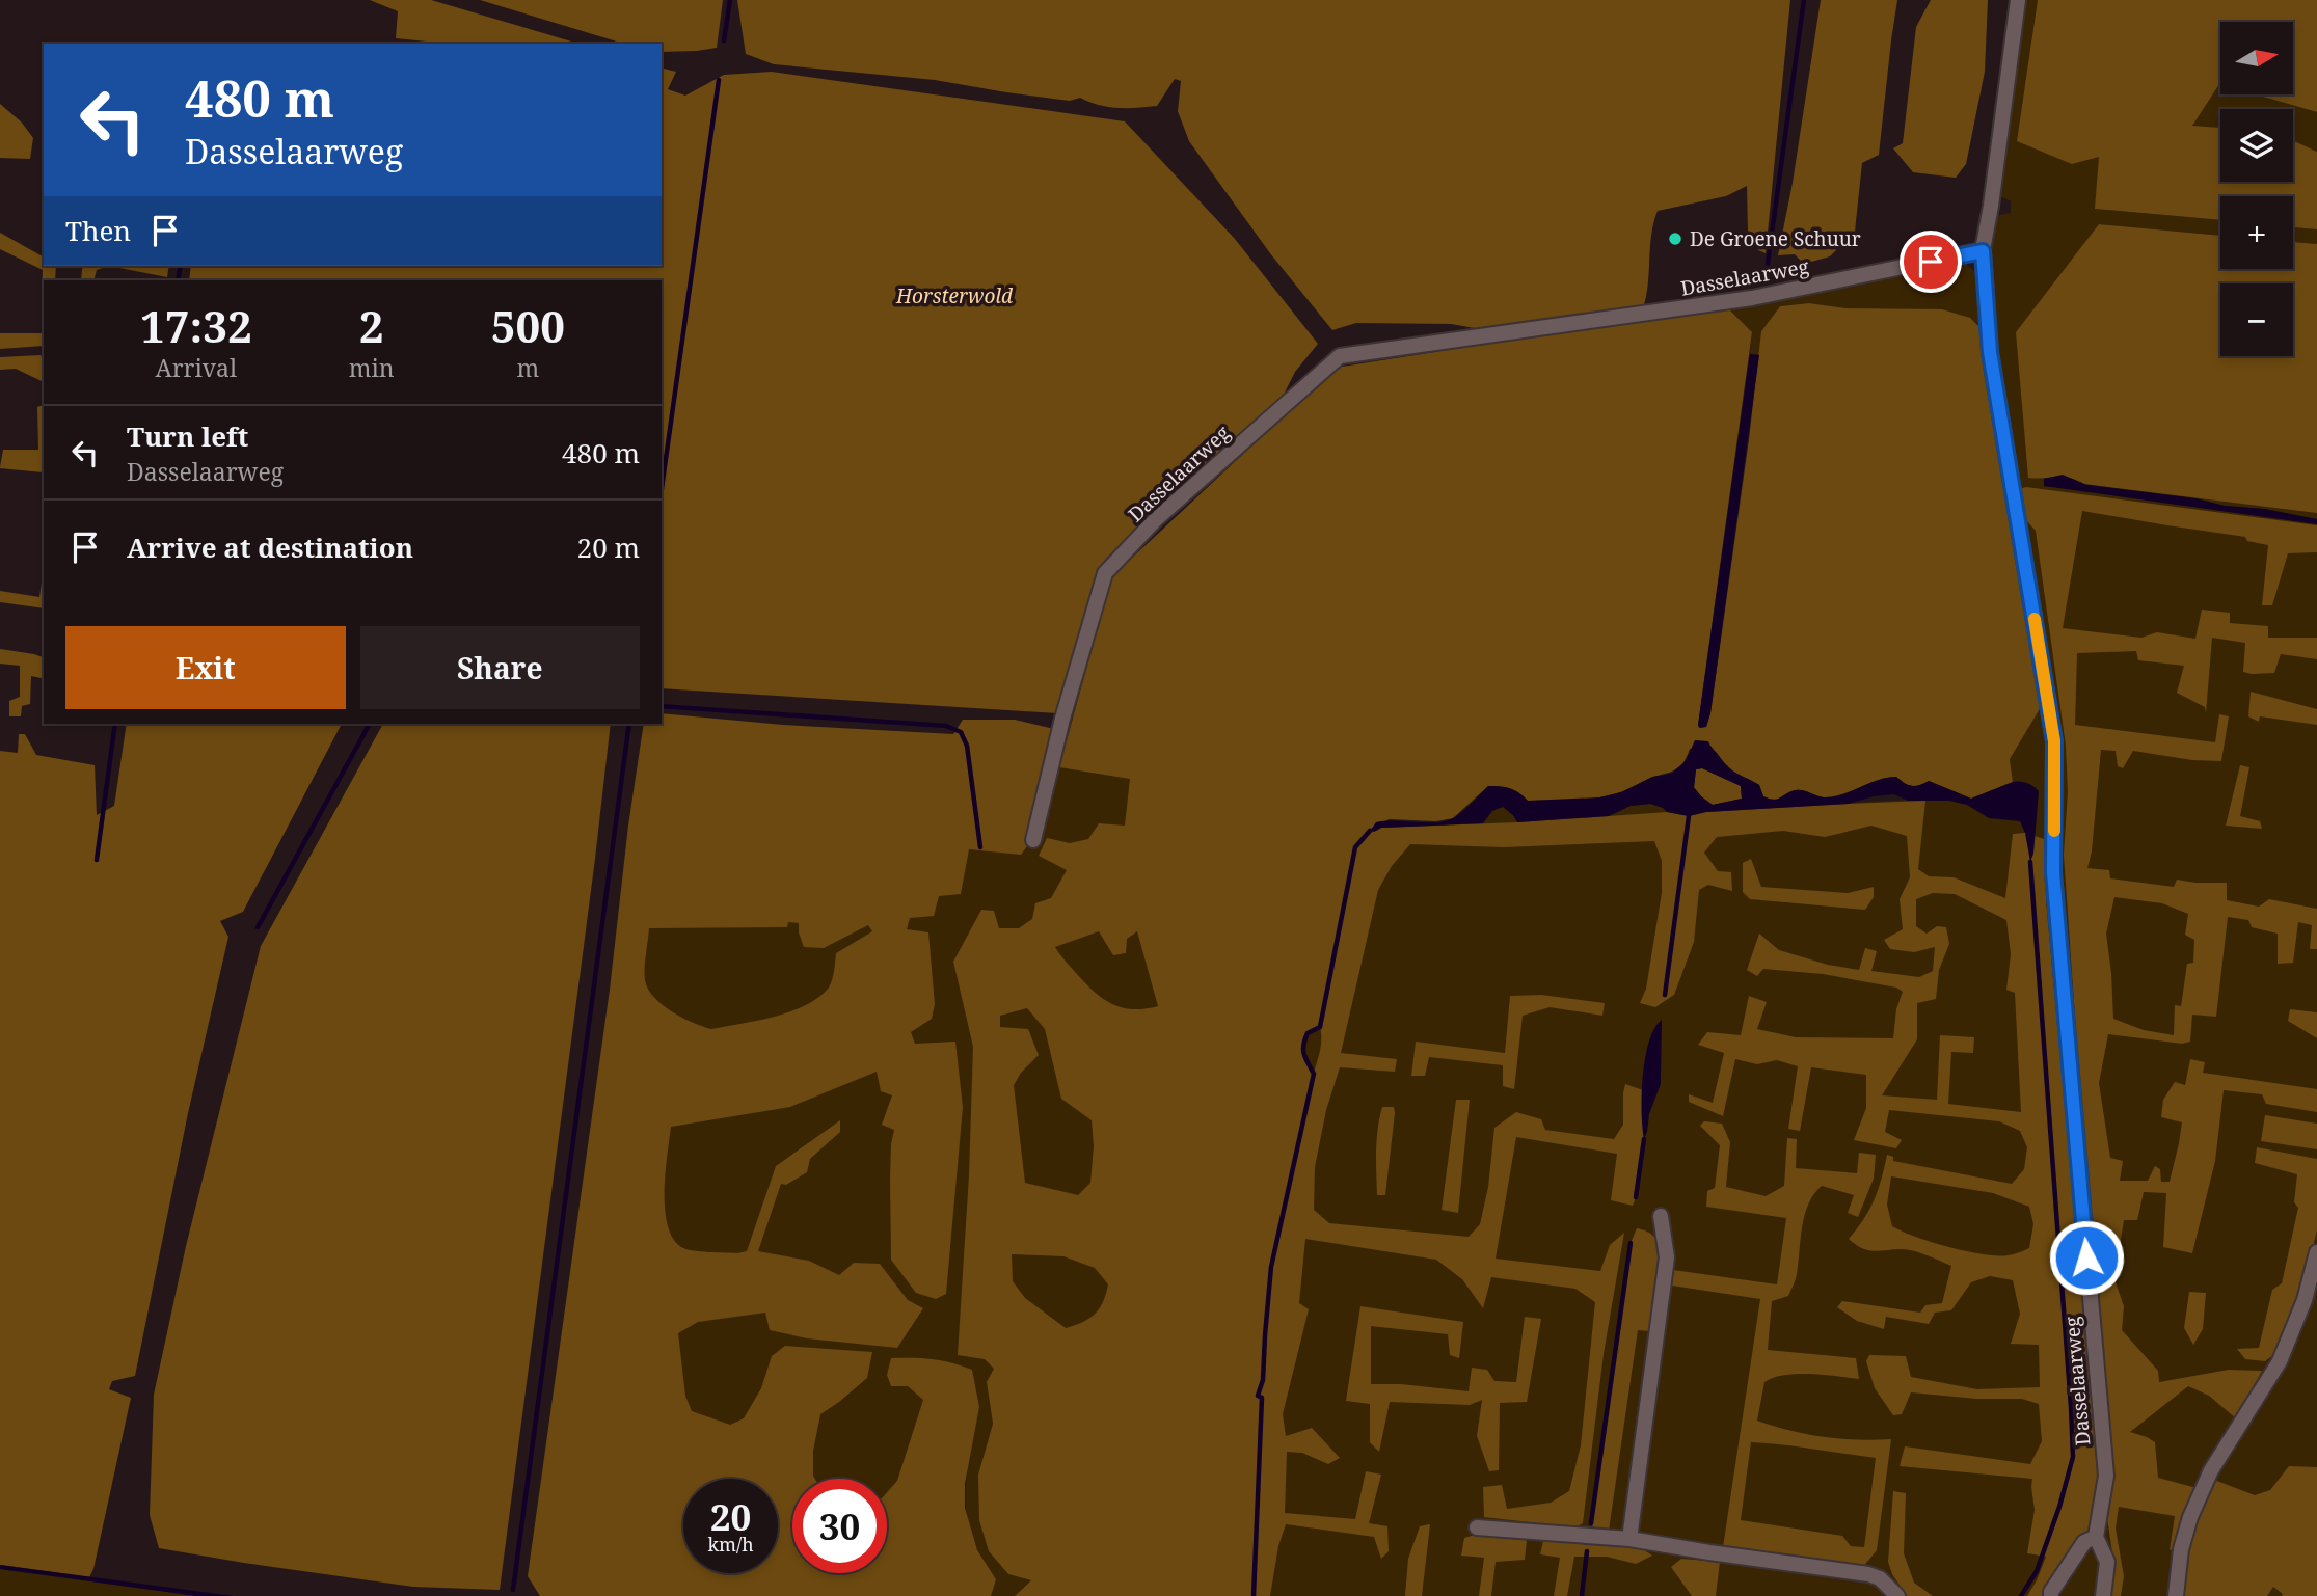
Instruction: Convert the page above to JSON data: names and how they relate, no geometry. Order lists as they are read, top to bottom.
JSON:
{
  "streets": {
    "street": ["Dasselaarweg"]
  },
  "parks": ["Horsterwold"],
  "places": ["De Groene Schuur"],
  "north": "right",
  "page": {
    "map_buttons": ["+", "−"],
    "turn": ["480 m", "Dasselaarweg"],
    "then": "Then",
    "eta": [
      "17:32",
      "Arrival",
      "2",
      "min",
      "500",
      "m"
    ],
    "list": [
      {
        "name": "Turn left",
        "note": "Dasselaarweg",
        "value": "480 m"
      },
      {
        "name": "Arrive at destination",
        "value": "20 m"
      }
    ],
    "buttons": ["Exit", "Share"],
    "speed": "20 km/h",
    "limit": "30"
  }
}
